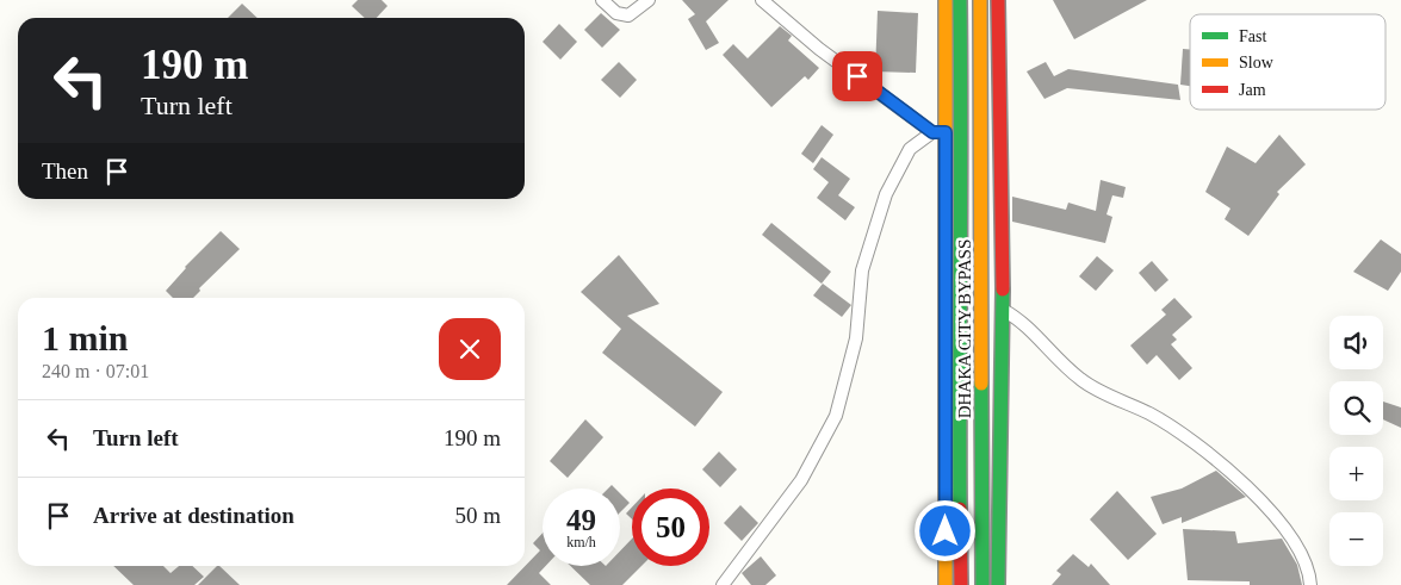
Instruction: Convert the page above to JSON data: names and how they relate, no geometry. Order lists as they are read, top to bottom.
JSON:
{
  "streets": {
    "main road": ["DHAKA CITY BYPASS"]
  },
  "legend": ["Fast", "Slow", "Jam"],
  "page": {
    "turn": ["190 m", "Turn left"],
    "then": "Then",
    "heading": ["1 min", "240 m · 07:01"],
    "map_buttons": ["+", "−"],
    "list": [
      {
        "name": "Turn left",
        "value": "190 m"
      },
      {
        "name": "Arrive at destination",
        "value": "50 m"
      }
    ],
    "speed": "49 km/h",
    "limit": "50"
  }
}
